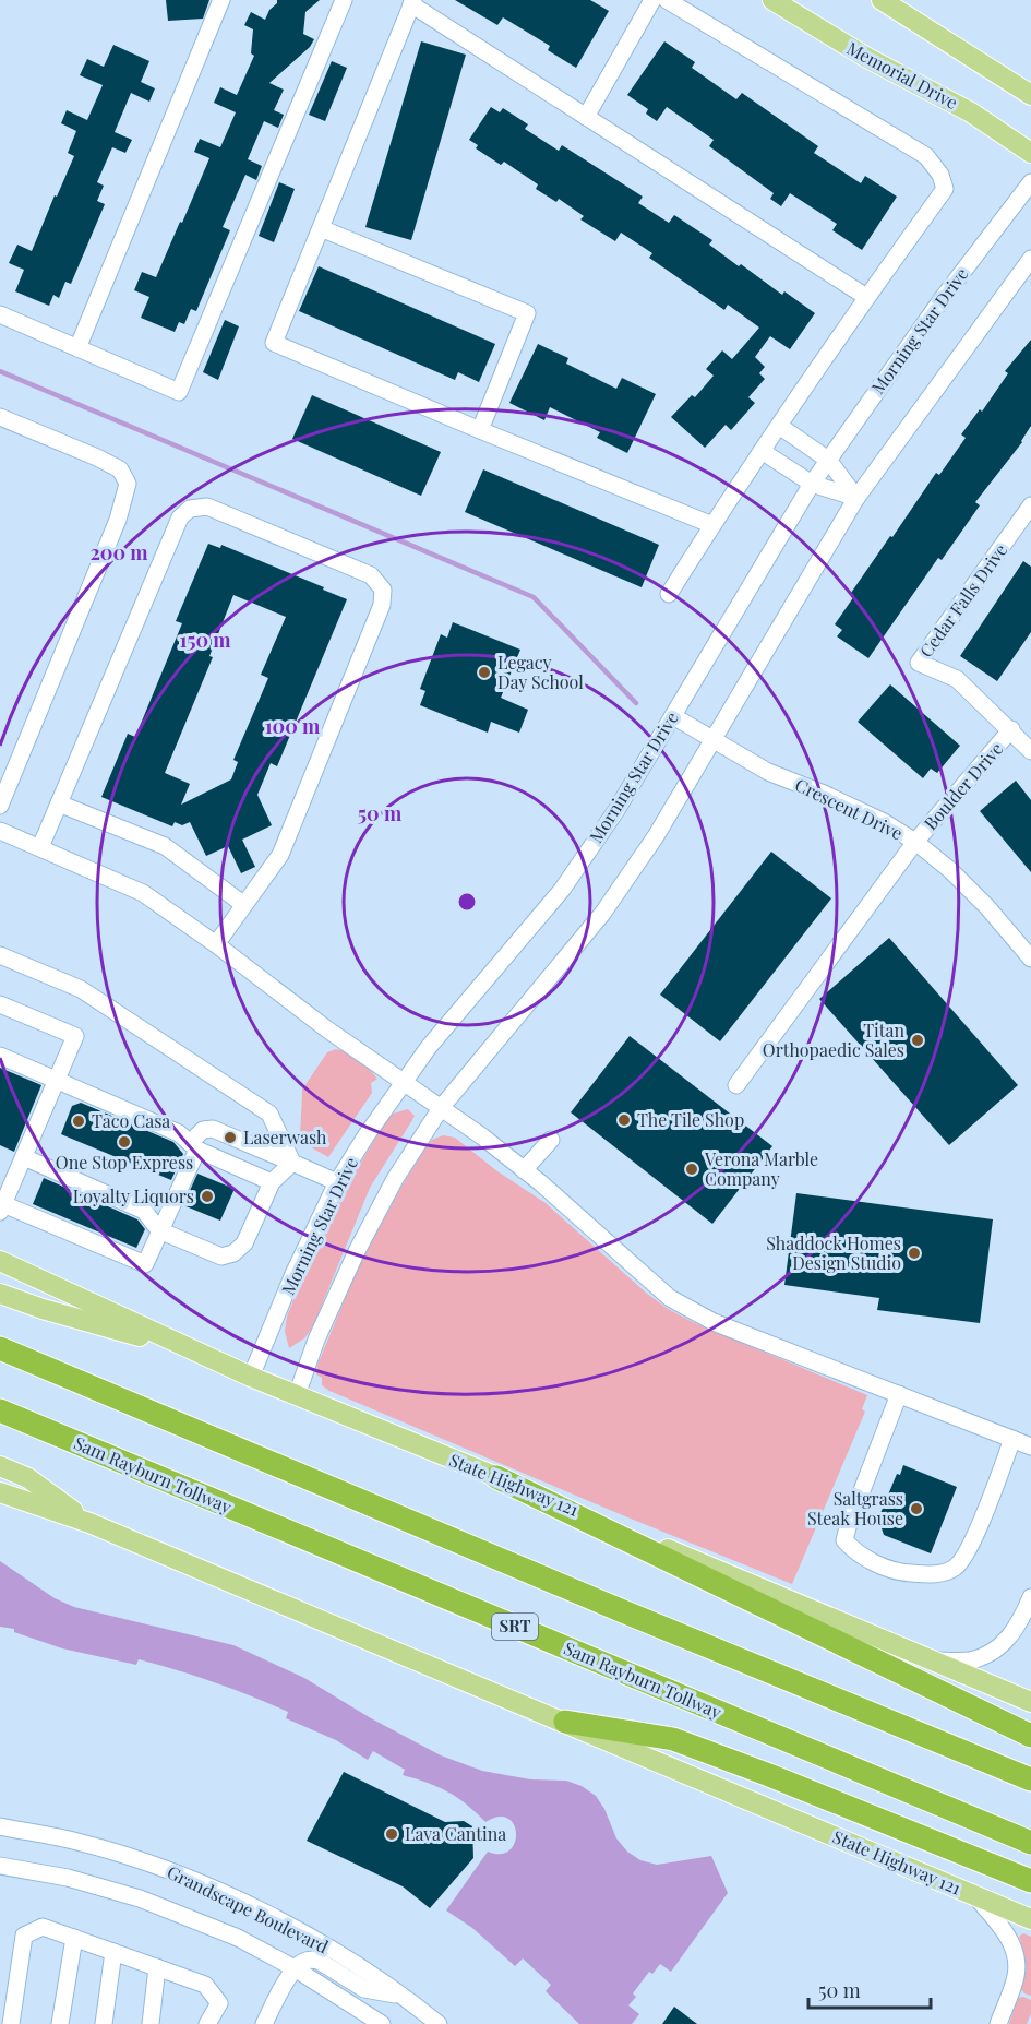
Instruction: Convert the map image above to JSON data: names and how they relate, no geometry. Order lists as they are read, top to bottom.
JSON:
{
  "streets": {
    "highway": ["Sam Rayburn Tollway", "SRT"],
    "main road": ["Memorial Drive", "State Highway 121"],
    "street": [
      "Morning Star Drive",
      "Cedar Falls Drive",
      "Boulder Drive",
      "Crescent Drive",
      "Grandscape Boulevard"
    ]
  },
  "crossings": [
    ["Morning Star Drive", "Crescent Drive"],
    ["Morning Star Drive", "State Highway 121"],
    ["Cedar Falls Drive", "Boulder Drive"],
    ["Boulder Drive", "Crescent Drive"]
  ],
  "places": [
    "Legacy Day School",
    "Titan Orthopaedic Sales",
    "The Tile Shop",
    "Taco Casa",
    "Laserwash",
    "One Stop Express",
    "Verona Marble Company",
    "Loyalty Liquors",
    "Shaddock Homes Design Studio",
    "Saltgrass Steak House",
    "Lava Cantina"
  ],
  "scale_bar": "50 m",
  "rings": [
    "200 m",
    "150 m",
    "100 m",
    "50 m"
  ]
}
